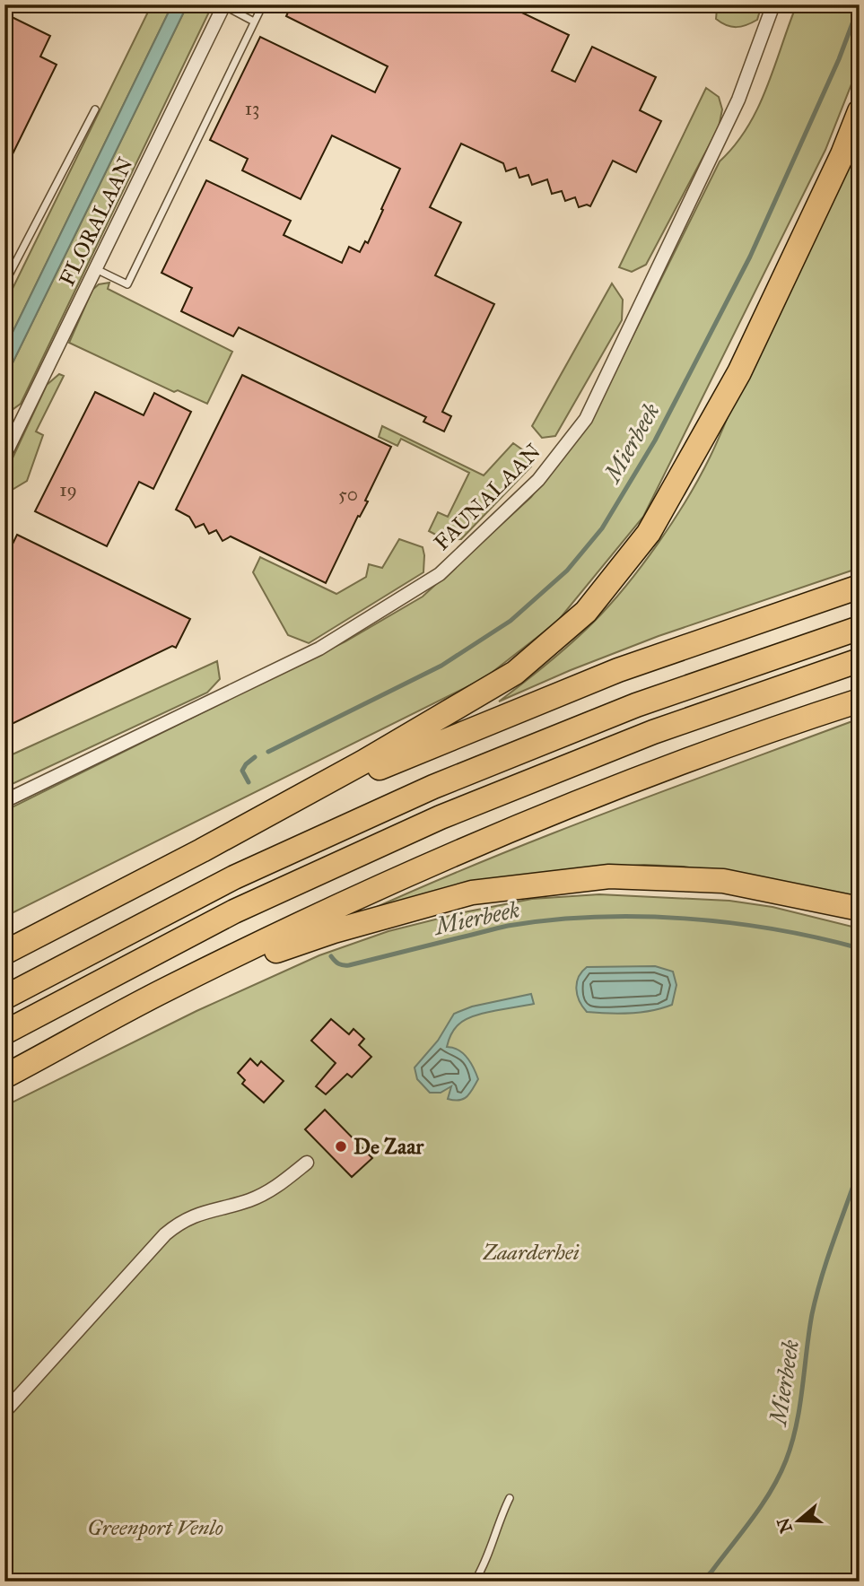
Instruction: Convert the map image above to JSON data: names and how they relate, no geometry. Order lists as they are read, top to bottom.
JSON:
{
  "streets": {
    "street": ["FLORALAAN", "FAUNALAAN"]
  },
  "water": ["Mierbeek"],
  "parks": ["Zaarderhei", "Greenport Venlo"],
  "places": ["De Zaar"],
  "house_numbers": ["13", "19", "50"],
  "north": "left"
}
